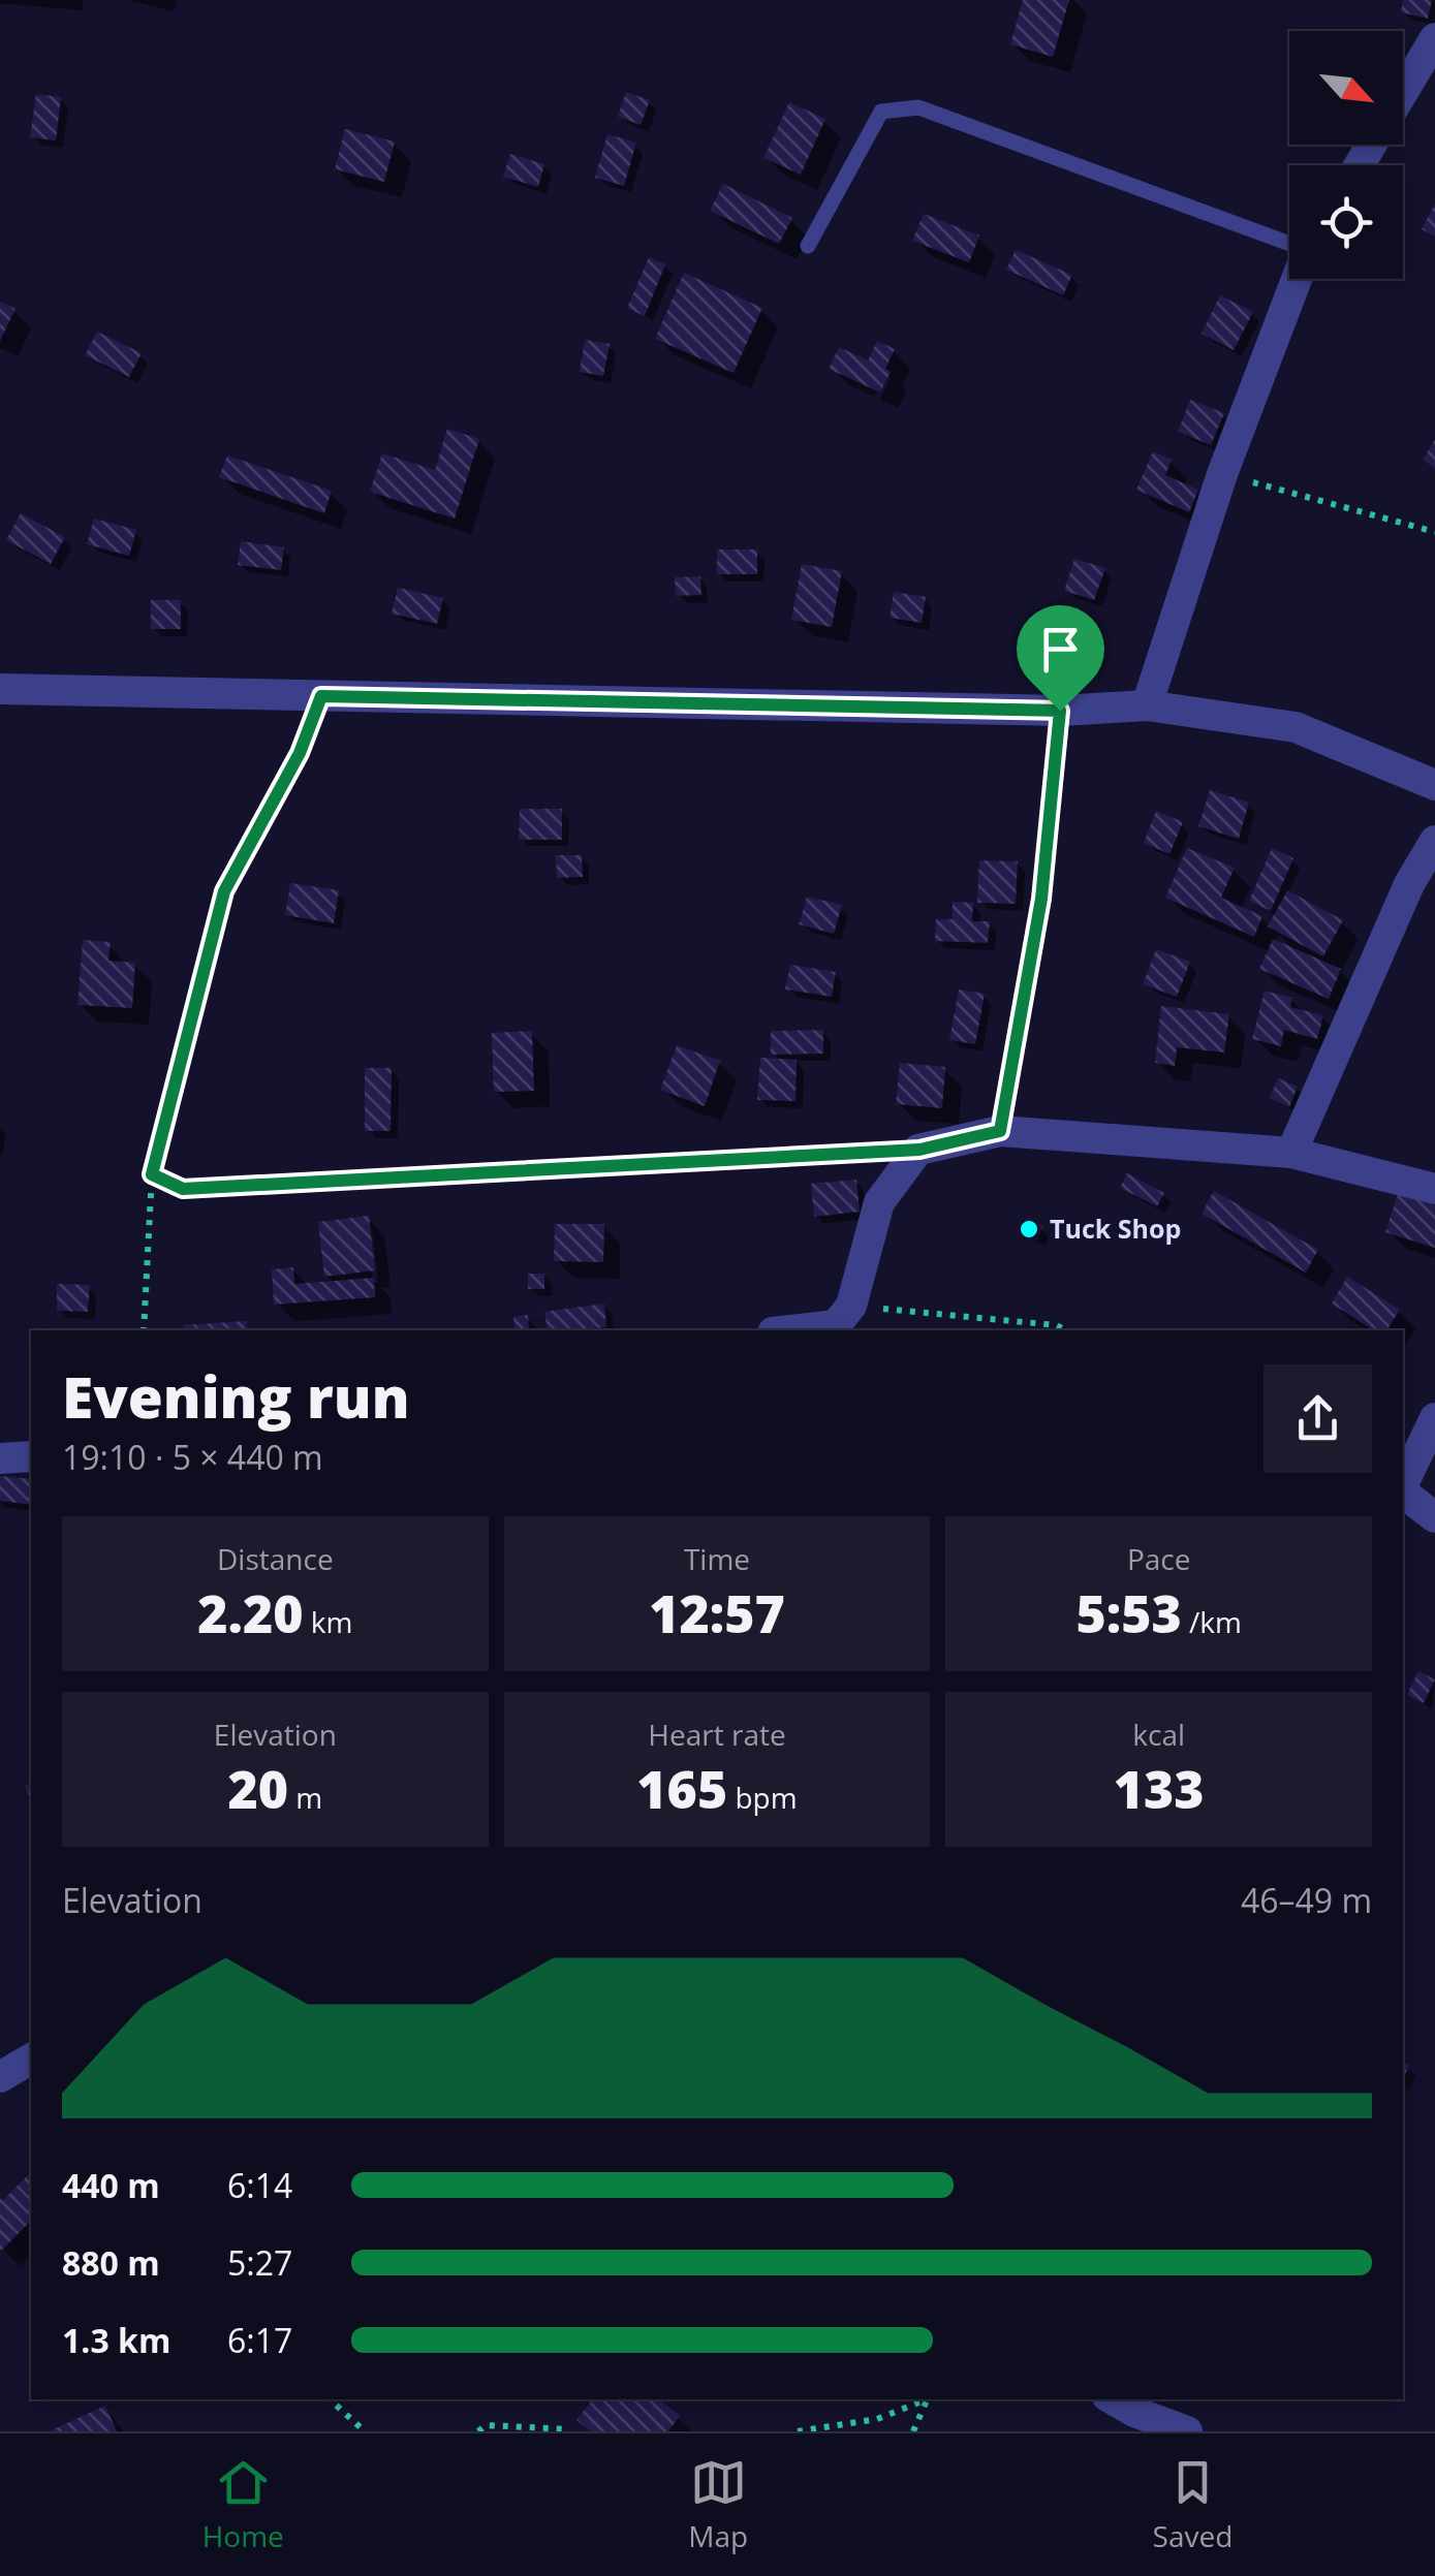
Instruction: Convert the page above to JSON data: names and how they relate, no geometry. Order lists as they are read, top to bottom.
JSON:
{
  "places": ["Tuck Shop"],
  "north": "bottom right",
  "page": {
    "heading": ["Evening run", "19:10 · 5 × 440 m"],
    "stats": [
      ["Distance", "2.20 km"],
      ["Time", "12:57"],
      ["Pace", "5:53 /km"],
      ["Elevation", "20 m"],
      ["Heart rate", "165 bpm"],
      ["kcal", "133"]
    ],
    "chart": ["Elevation", "46–49 m"],
    "list": [
      {
        "name": "440 m",
        "note": "6:14"
      },
      {
        "name": "880 m",
        "note": "5:27"
      },
      {
        "name": "1.3 km",
        "note": "6:17"
      }
    ],
    "tabs": ["Home", "Map", "Saved"]
  }
}
